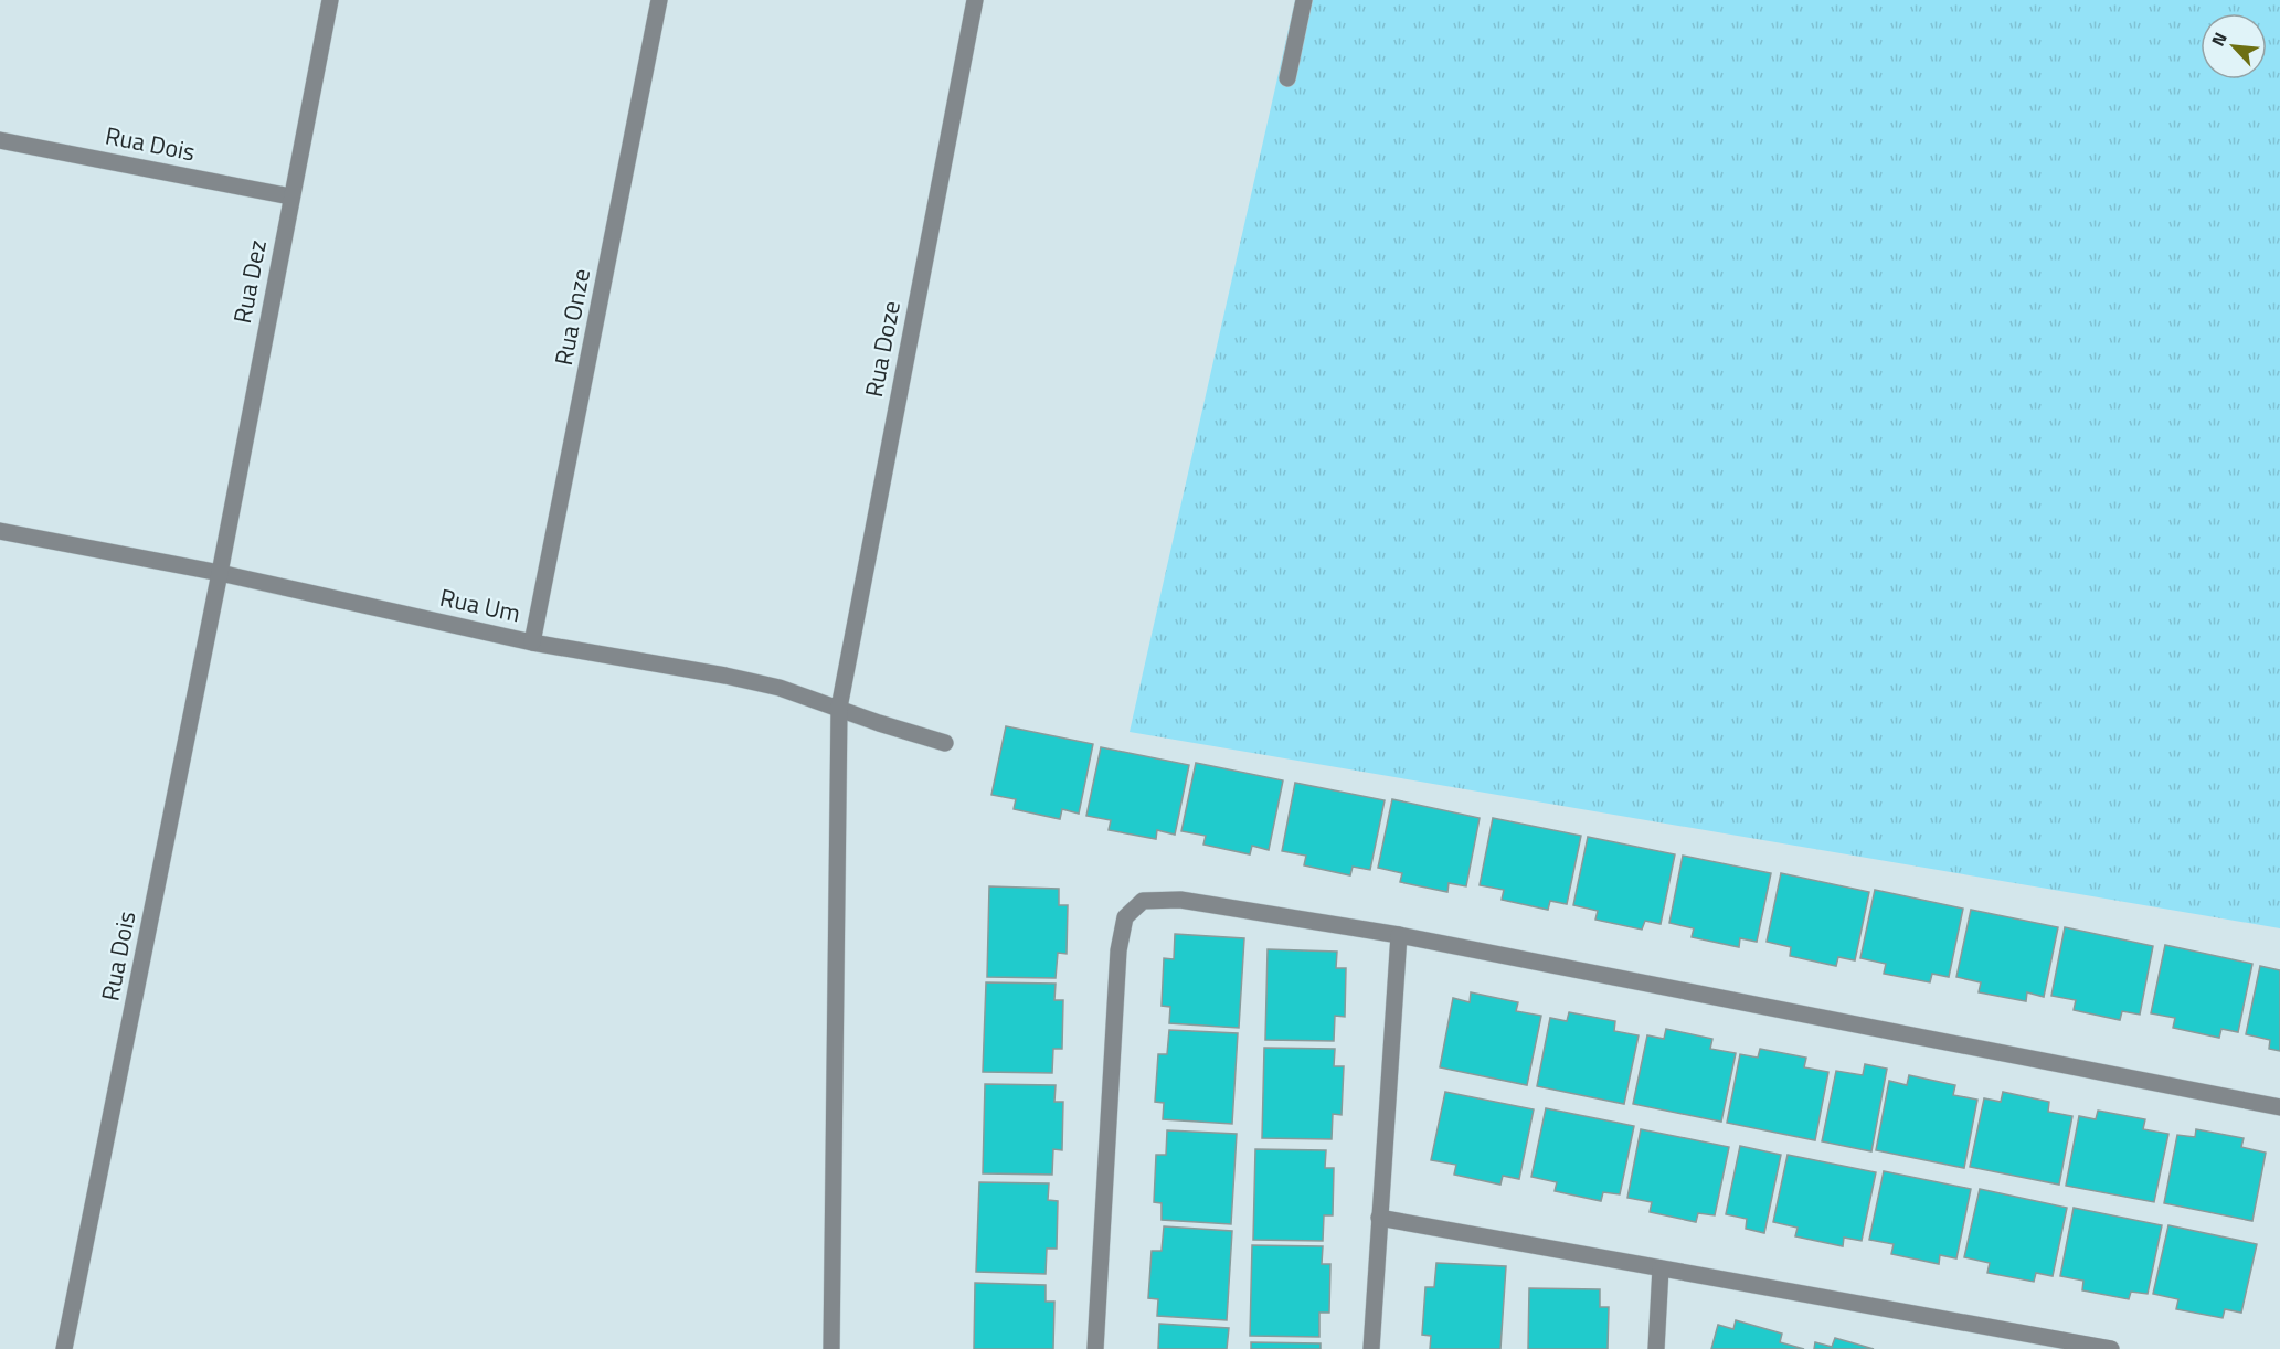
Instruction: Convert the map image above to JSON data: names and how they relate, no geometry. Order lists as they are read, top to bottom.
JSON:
{
  "streets": {
    "street": [
      "Rua Dois",
      "Rua Dez",
      "Rua Onze",
      "Rua Doze",
      "Rua Um"
    ]
  },
  "crossings": [
    ["Rua Dois", "Rua Dez"],
    ["Rua Dois", "Rua Um"],
    ["Rua Dez", "Rua Um"],
    ["Rua Onze", "Rua Um"],
    ["Rua Doze", "Rua Um"]
  ],
  "north": "top left"
}
